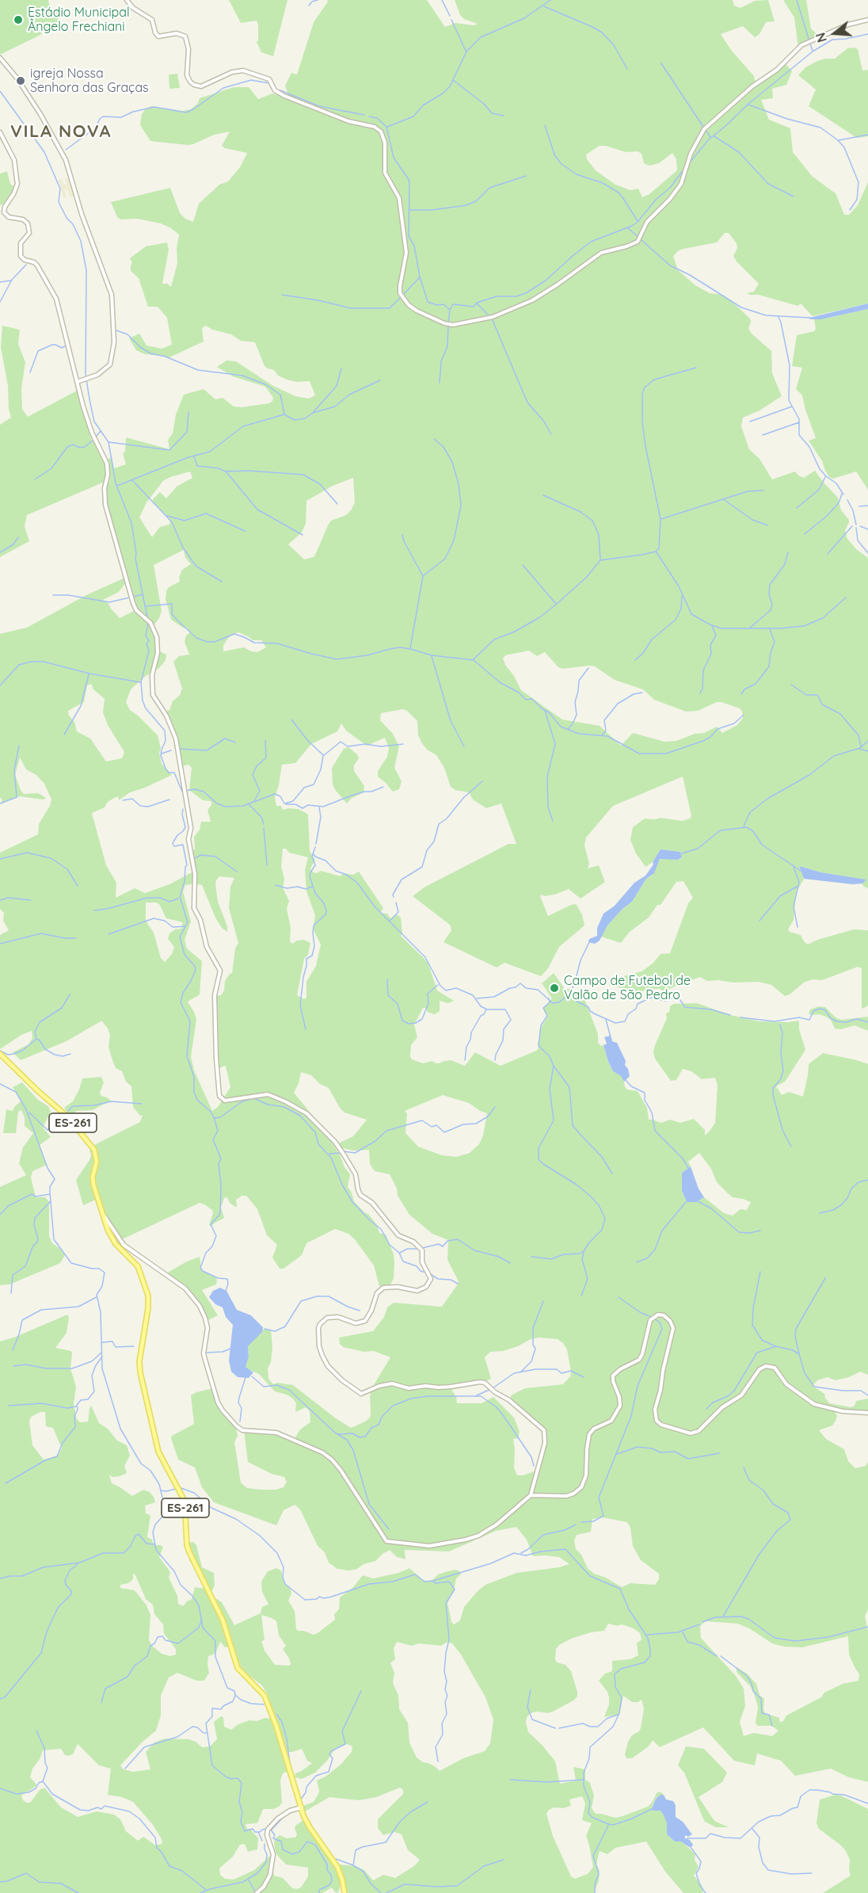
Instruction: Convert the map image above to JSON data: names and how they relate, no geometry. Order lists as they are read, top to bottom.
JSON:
{
  "streets": {
    "main road": ["ES-261"]
  },
  "districts": ["VILA NOVA"],
  "places": ["Estádio Municipal Ângelo Frechiani", "igreja Nossa Senhora das Graças", "Campo de Futebol de Valão de São Pedro"],
  "north": "left"
}
